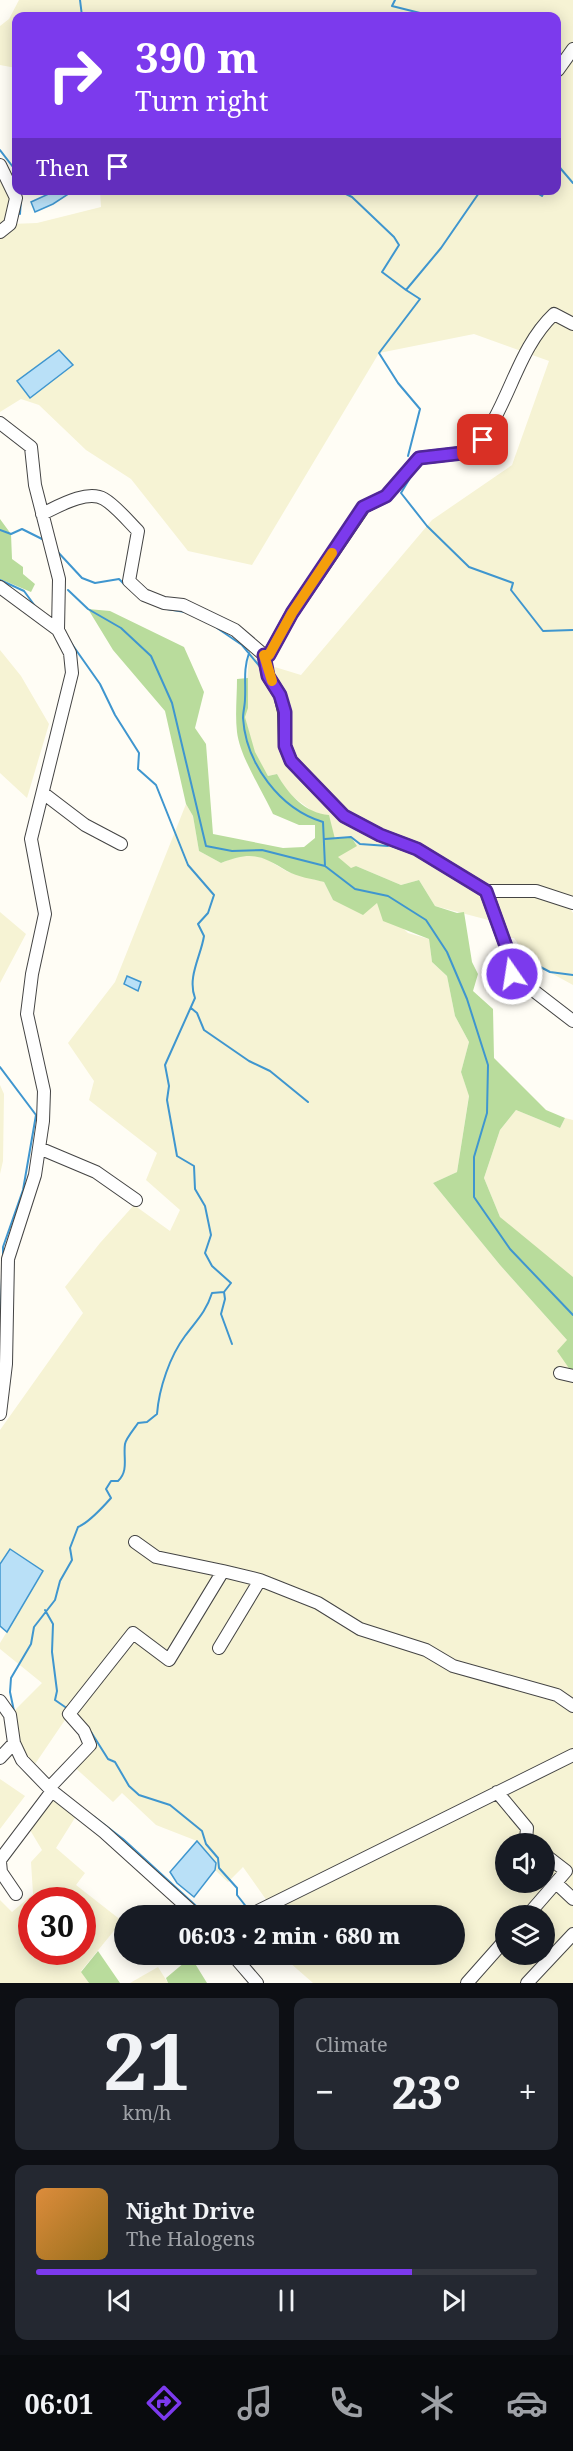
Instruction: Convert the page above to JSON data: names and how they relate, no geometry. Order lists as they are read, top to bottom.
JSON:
{
  "page": {
    "turn": ["390 m", "Turn right"],
    "then": "Then",
    "limit": "30",
    "trip": "06:03 · 2 min · 680 m",
    "tile": [
      ["21", "km/h"],
      "Climate"
    ],
    "heat": ["−", "23°", "+"],
    "song": ["Night Drive", "The Halogens"],
    "tabs": "06:01"
  }
}
